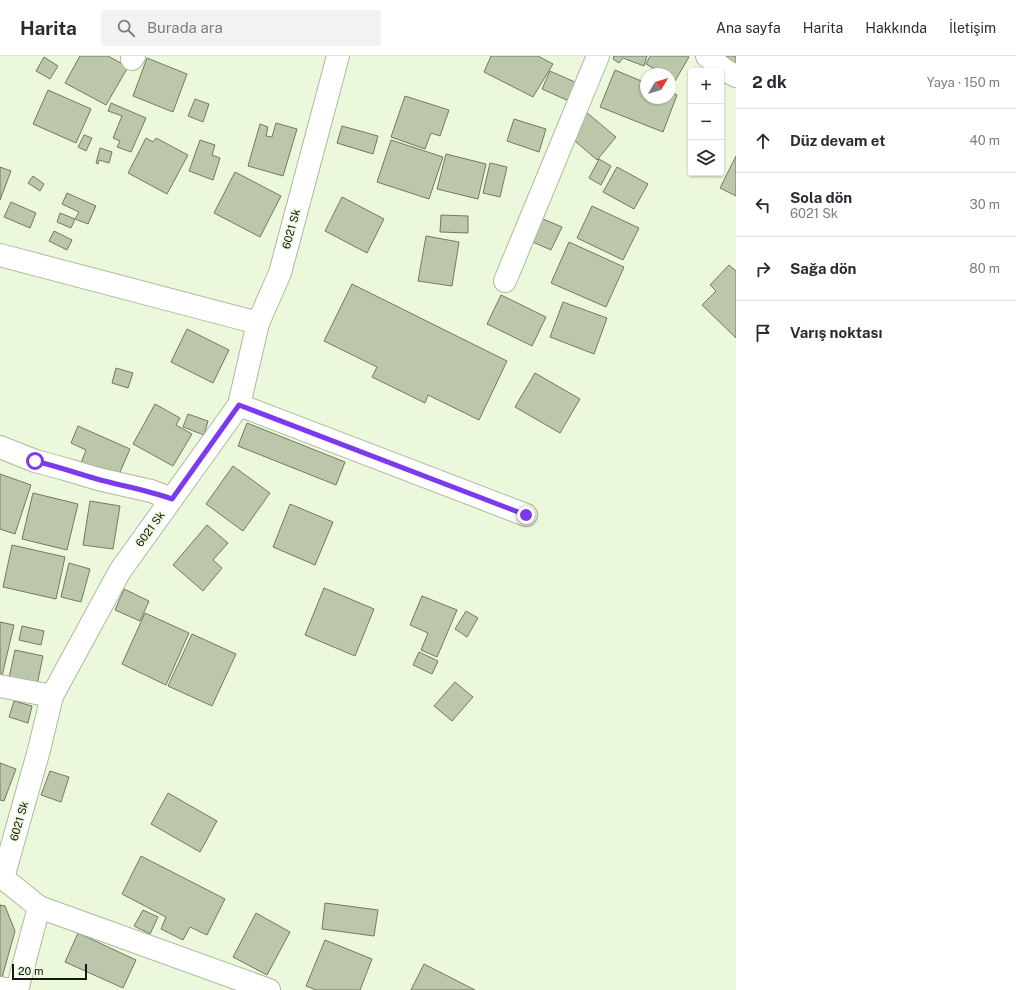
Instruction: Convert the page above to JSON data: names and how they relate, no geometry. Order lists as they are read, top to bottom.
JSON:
{
  "streets": {
    "street": ["6021 Sk"]
  },
  "scale_bar": "20 m",
  "north": "top right",
  "page": {
    "header": "Harita",
    "search": "Burada ara",
    "nav": [
      "Ana sayfa",
      "Harita",
      "Hakkında",
      "İletişim"
    ],
    "heading": ["2 dk", "Yaya · 150 m"],
    "map_buttons": ["+", "−"],
    "list": [
      ["Düz devam et", "40 m"],
      ["Sola dön", "6021 Sk", "30 m"],
      ["Sağa dön", "80 m"],
      "Varış noktası"
    ],
    "scale": "20 m"
  }
}
